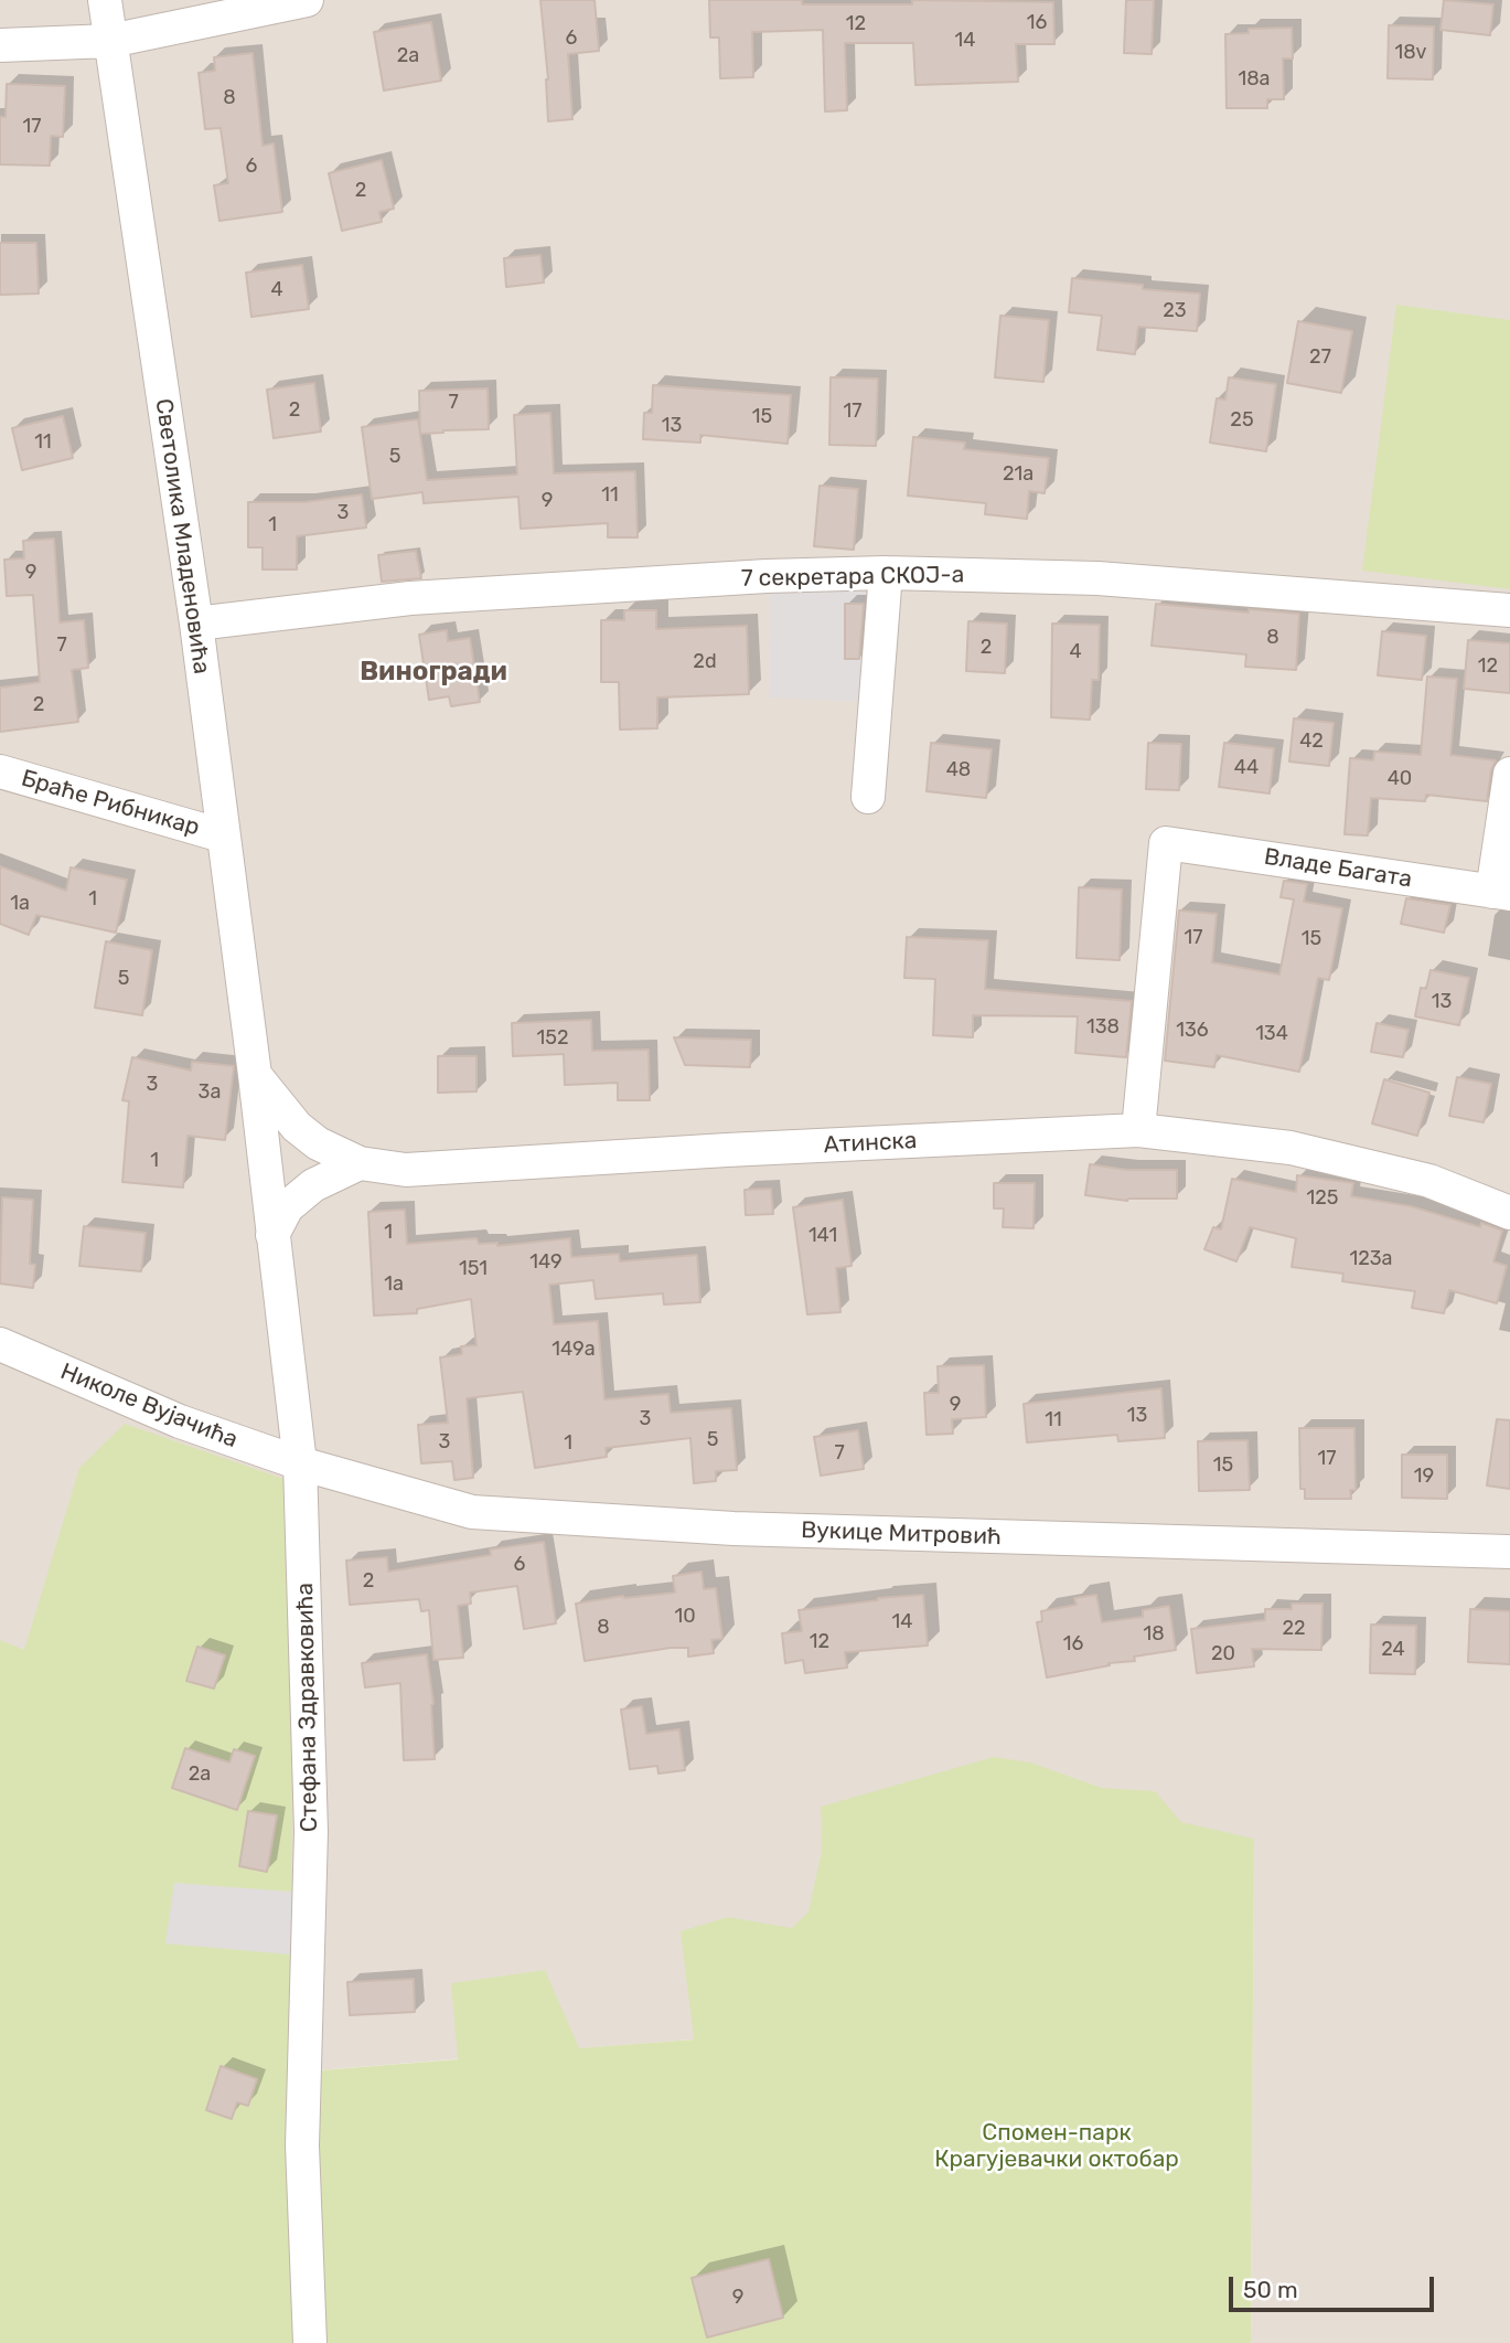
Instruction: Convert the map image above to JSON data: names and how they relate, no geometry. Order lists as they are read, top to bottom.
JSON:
{
  "streets": {
    "street": [
      "Светолика Младеновића",
      "7 секретара СКОЈ-а",
      "Браће Рибникар",
      "Владе Багата",
      "Атинска",
      "Николе Вујачића",
      "Вукице Митровић",
      "Стефана Здравковића"
    ]
  },
  "crossings": [
    ["Светолика Младеновића", "7 секретара СКОЈ-а"],
    ["Светолика Младеновића", "Браће Рибникар"],
    ["Светолика Младеновића", "Атинска"],
    ["Светолика Младеновића", "Стефана Здравковића"],
    ["Владе Багата", "Атинска"],
    ["Атинска", "Стефана Здравковића"],
    ["Николе Вујачића", "Вукице Митровић"],
    ["Николе Вујачића", "Стефана Здравковића"],
    ["Вукице Митровић", "Стефана Здравковића"]
  ],
  "districts": ["Виногради"],
  "parks": ["Спомен-парк Крагујевачки октобар"],
  "house_numbers": [
    "16",
    "12",
    "6",
    "14",
    "18v",
    "2a",
    "18a",
    "8",
    "17",
    "6",
    "2",
    "4",
    "23",
    "27",
    "7",
    "2",
    "17",
    "15",
    "25",
    "13",
    "11",
    "5",
    "21a",
    "11",
    "9",
    "3",
    "1",
    "9",
    "8",
    "7",
    "2",
    "4",
    "2d",
    "12",
    "2",
    "42",
    "44",
    "48",
    "40",
    "1",
    "1a",
    "17",
    "15",
    "5",
    "13",
    "138",
    "136",
    "134",
    "152",
    "3",
    "3a",
    "1",
    "125",
    "1",
    "141",
    "123a",
    "149",
    "151",
    "1a",
    "149a",
    "9",
    "13",
    "3",
    "11",
    "5",
    "3",
    "1",
    "7",
    "17",
    "15",
    "19",
    "6",
    "2",
    "10",
    "14",
    "8",
    "22",
    "18",
    "12",
    "16",
    "24",
    "20",
    "2a",
    "9"
  ],
  "scale_bar": "50 m"
}
